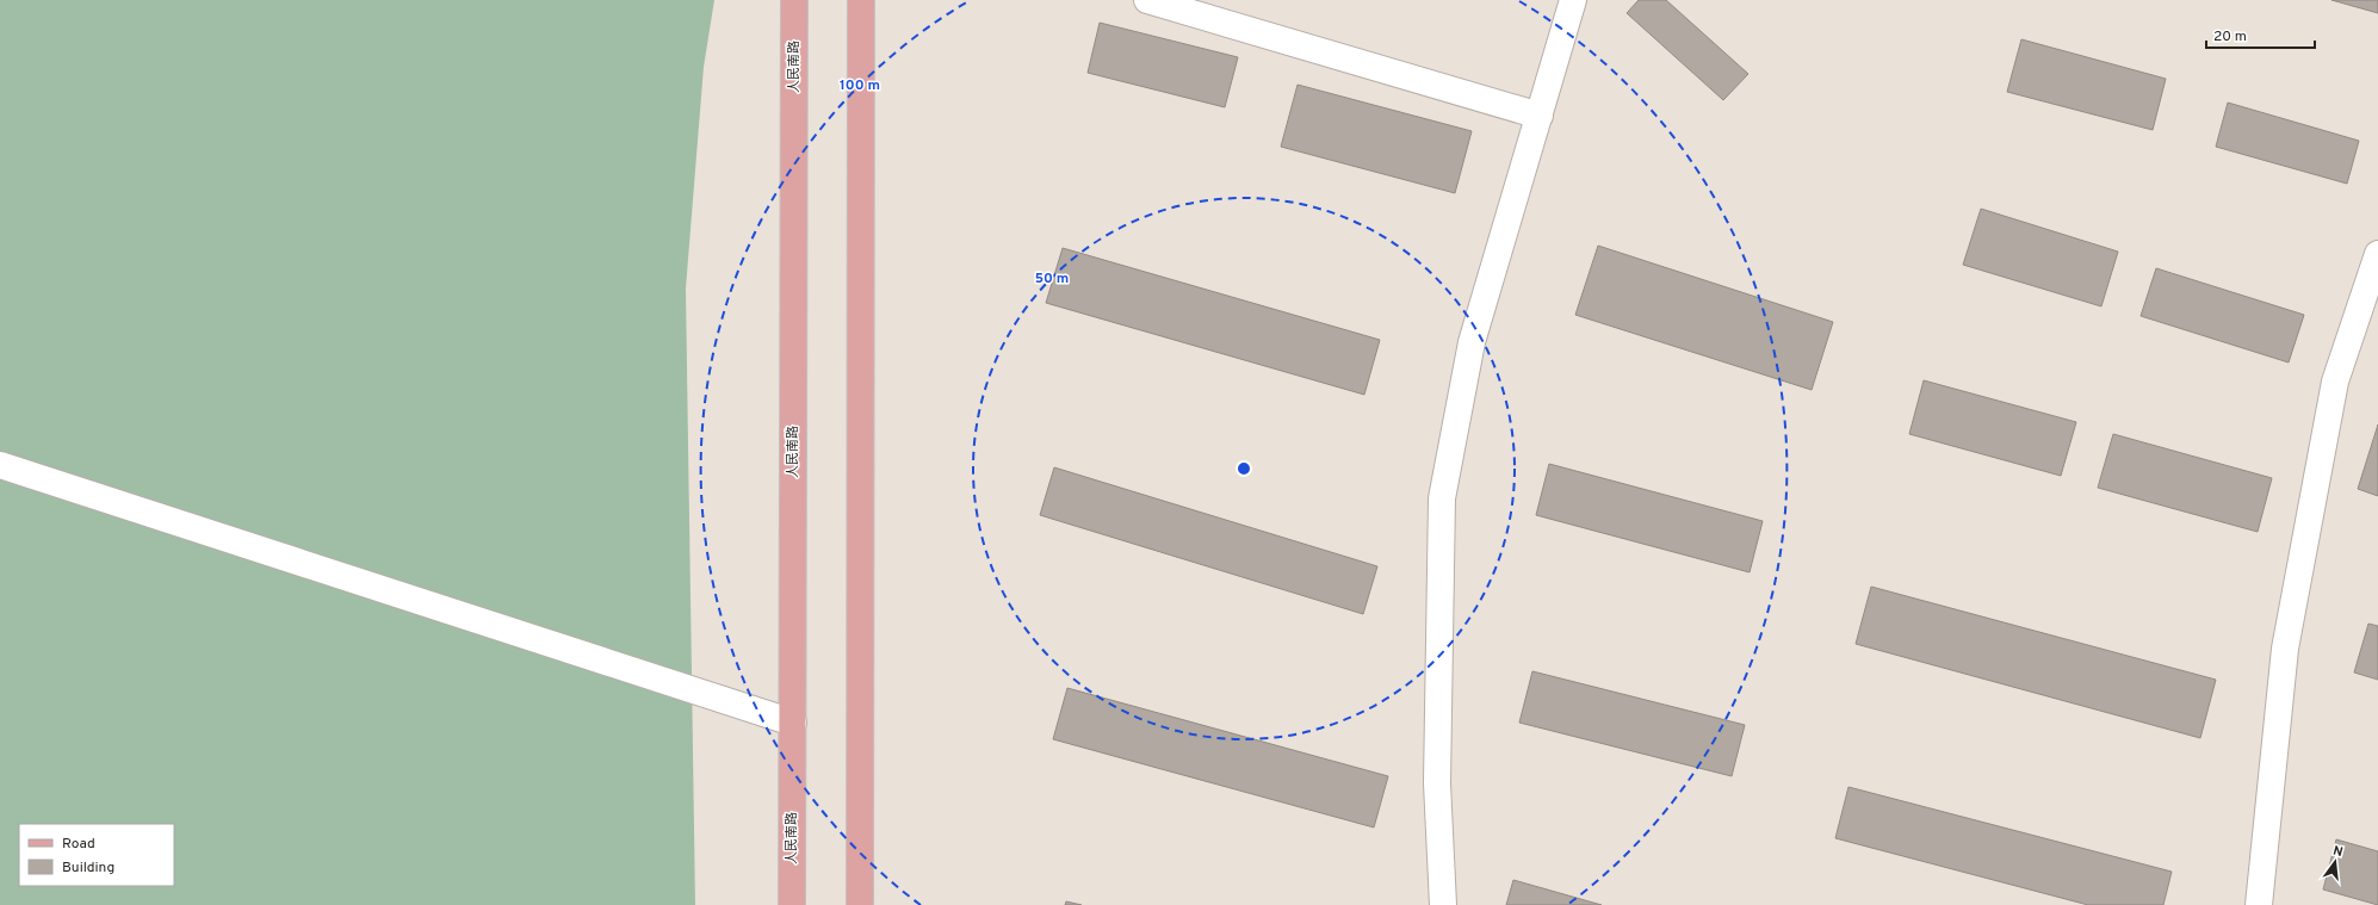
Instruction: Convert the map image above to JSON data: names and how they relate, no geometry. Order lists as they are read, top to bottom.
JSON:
{
  "streets": {
    "main road": ["人民南路"]
  },
  "legend": ["Road", "Building"],
  "scale_bar": "20 m",
  "north": "top",
  "rings": ["100 m", "50 m"]
}
